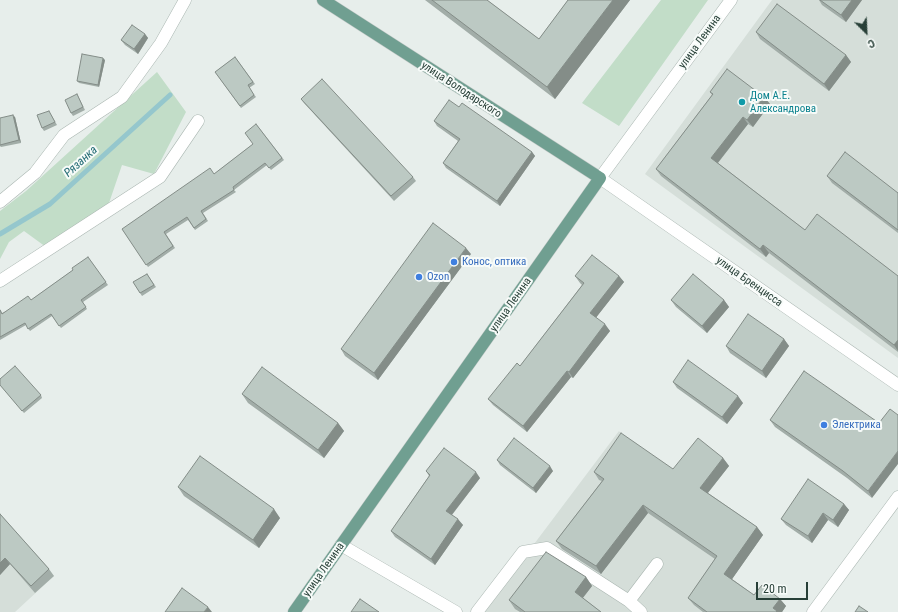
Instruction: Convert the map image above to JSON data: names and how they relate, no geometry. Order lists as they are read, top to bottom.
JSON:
{
  "streets": {
    "main road": ["улица Ленина", "улица Володарского"],
    "street": ["улица Бренцисса"]
  },
  "crossings": [
    ["улица Ленина", "улица Володарского"],
    ["улица Ленина", "улица Бренцисса"],
    ["улица Володарского", "улица Бренцисса"]
  ],
  "water": ["Рязанка"],
  "places": [
    "Дом А.Е. Александрова",
    "Конос, оптика",
    "Ozon",
    "Электрика"
  ],
  "scale_bar": "20 m",
  "north": "bottom right"
}
